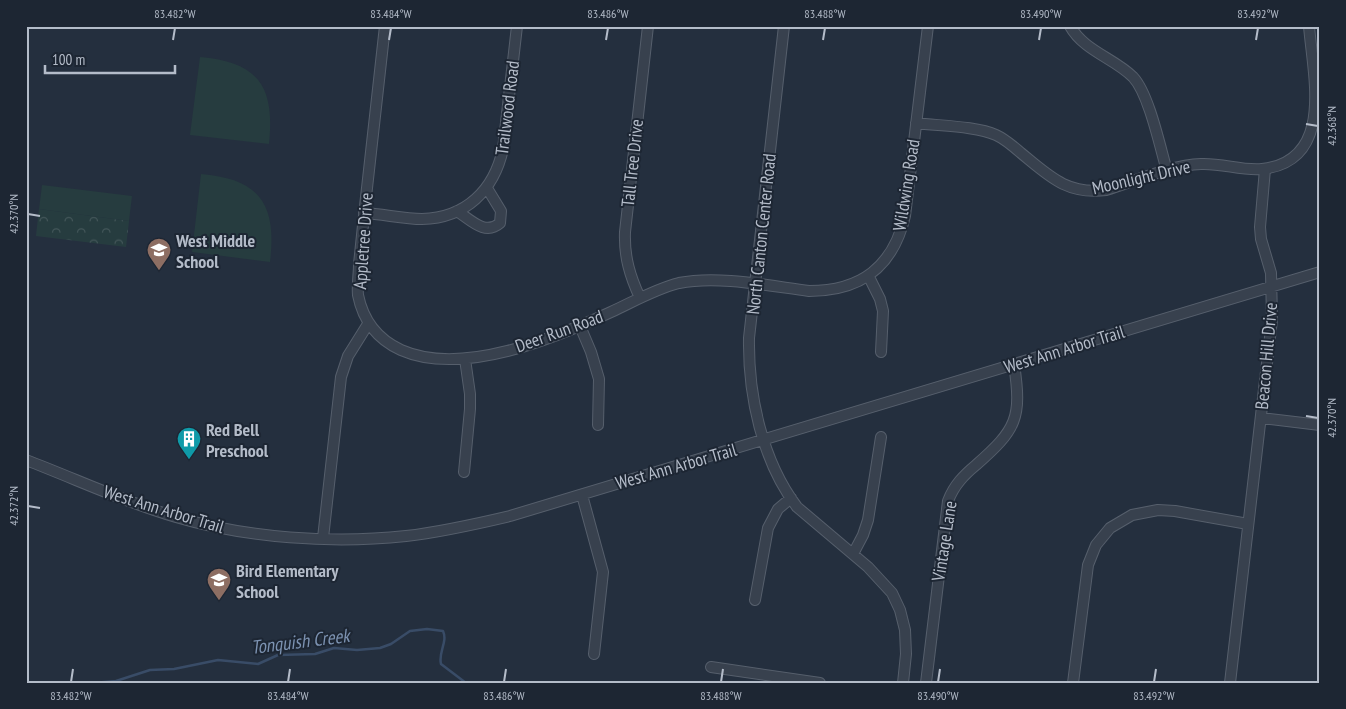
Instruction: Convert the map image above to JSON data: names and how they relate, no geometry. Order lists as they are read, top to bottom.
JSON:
{
  "streets": {
    "street": [
      "Trailwood Road",
      "Tall Tree Drive",
      "Moonlight Drive",
      "Wildwing Road",
      "North Canton Center Road",
      "Appletree Drive",
      "Deer Run Road",
      "West Ann Arbor Trail",
      "Beacon Hill Drive",
      "Vintage Lane"
    ]
  },
  "crossings": [
    ["Trailwood Road", "Appletree Drive"],
    ["Tall Tree Drive", "Deer Run Road"],
    ["Moonlight Drive", "Wildwing Road"],
    ["Moonlight Drive", "Beacon Hill Drive"],
    ["Wildwing Road", "North Canton Center Road"],
    ["Wildwing Road", "Deer Run Road"],
    ["North Canton Center Road", "Deer Run Road"],
    ["North Canton Center Road", "West Ann Arbor Trail"],
    ["Appletree Drive", "Deer Run Road"],
    ["West Ann Arbor Trail", "Beacon Hill Drive"],
    ["West Ann Arbor Trail", "Vintage Lane"]
  ],
  "water": ["Tonquish Creek"],
  "places": {
    "school or university": ["West Middle School", "Bird Elementary School"],
    "building": ["Red Bell Preschool"]
  },
  "scale_bar": "100 m",
  "coordinates": [
    "83.482°W",
    "83.484°W",
    "83.486°W",
    "83.488°W",
    "83.490°W",
    "83.492°W",
    "42.368°N",
    "42.370°N",
    "42.372°N"
  ]
}
